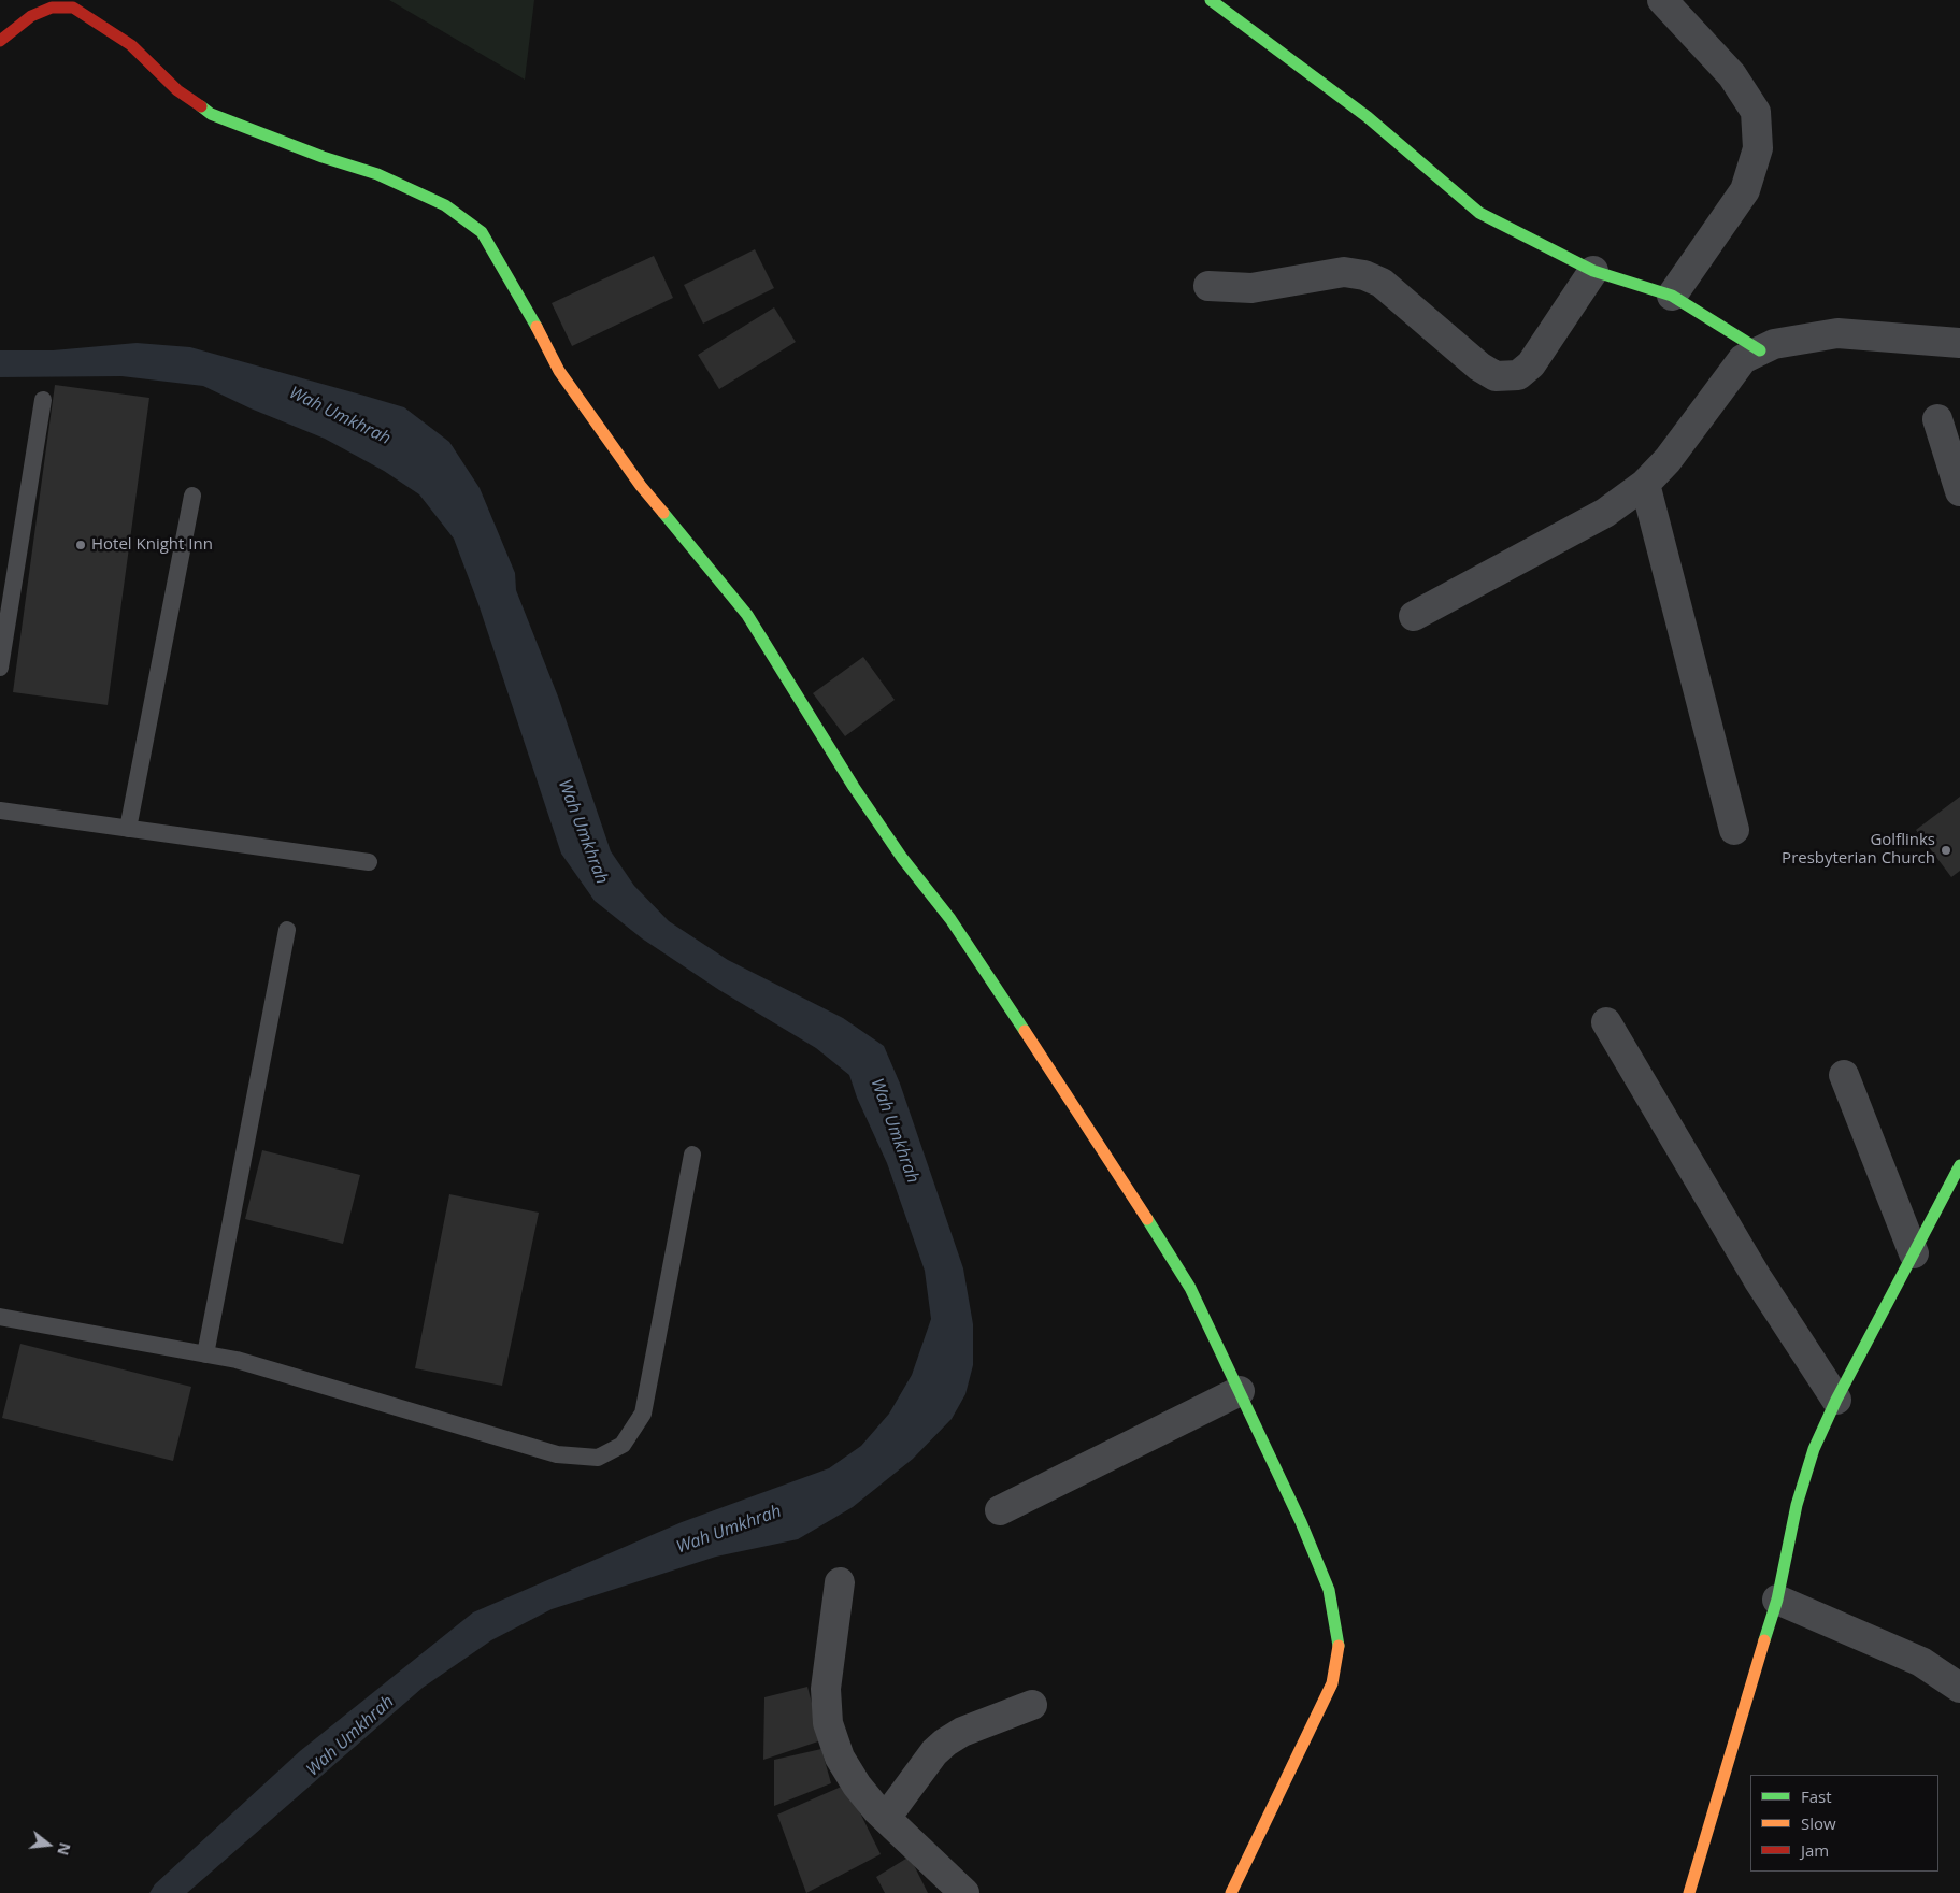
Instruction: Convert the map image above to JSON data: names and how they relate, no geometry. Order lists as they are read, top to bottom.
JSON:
{
  "water": ["Wah Umkhrah"],
  "places": ["Hotel Knight Inn", "Golflinks Presbyterian Church"],
  "legend": ["Fast", "Slow", "Jam"],
  "north": "right"
}
